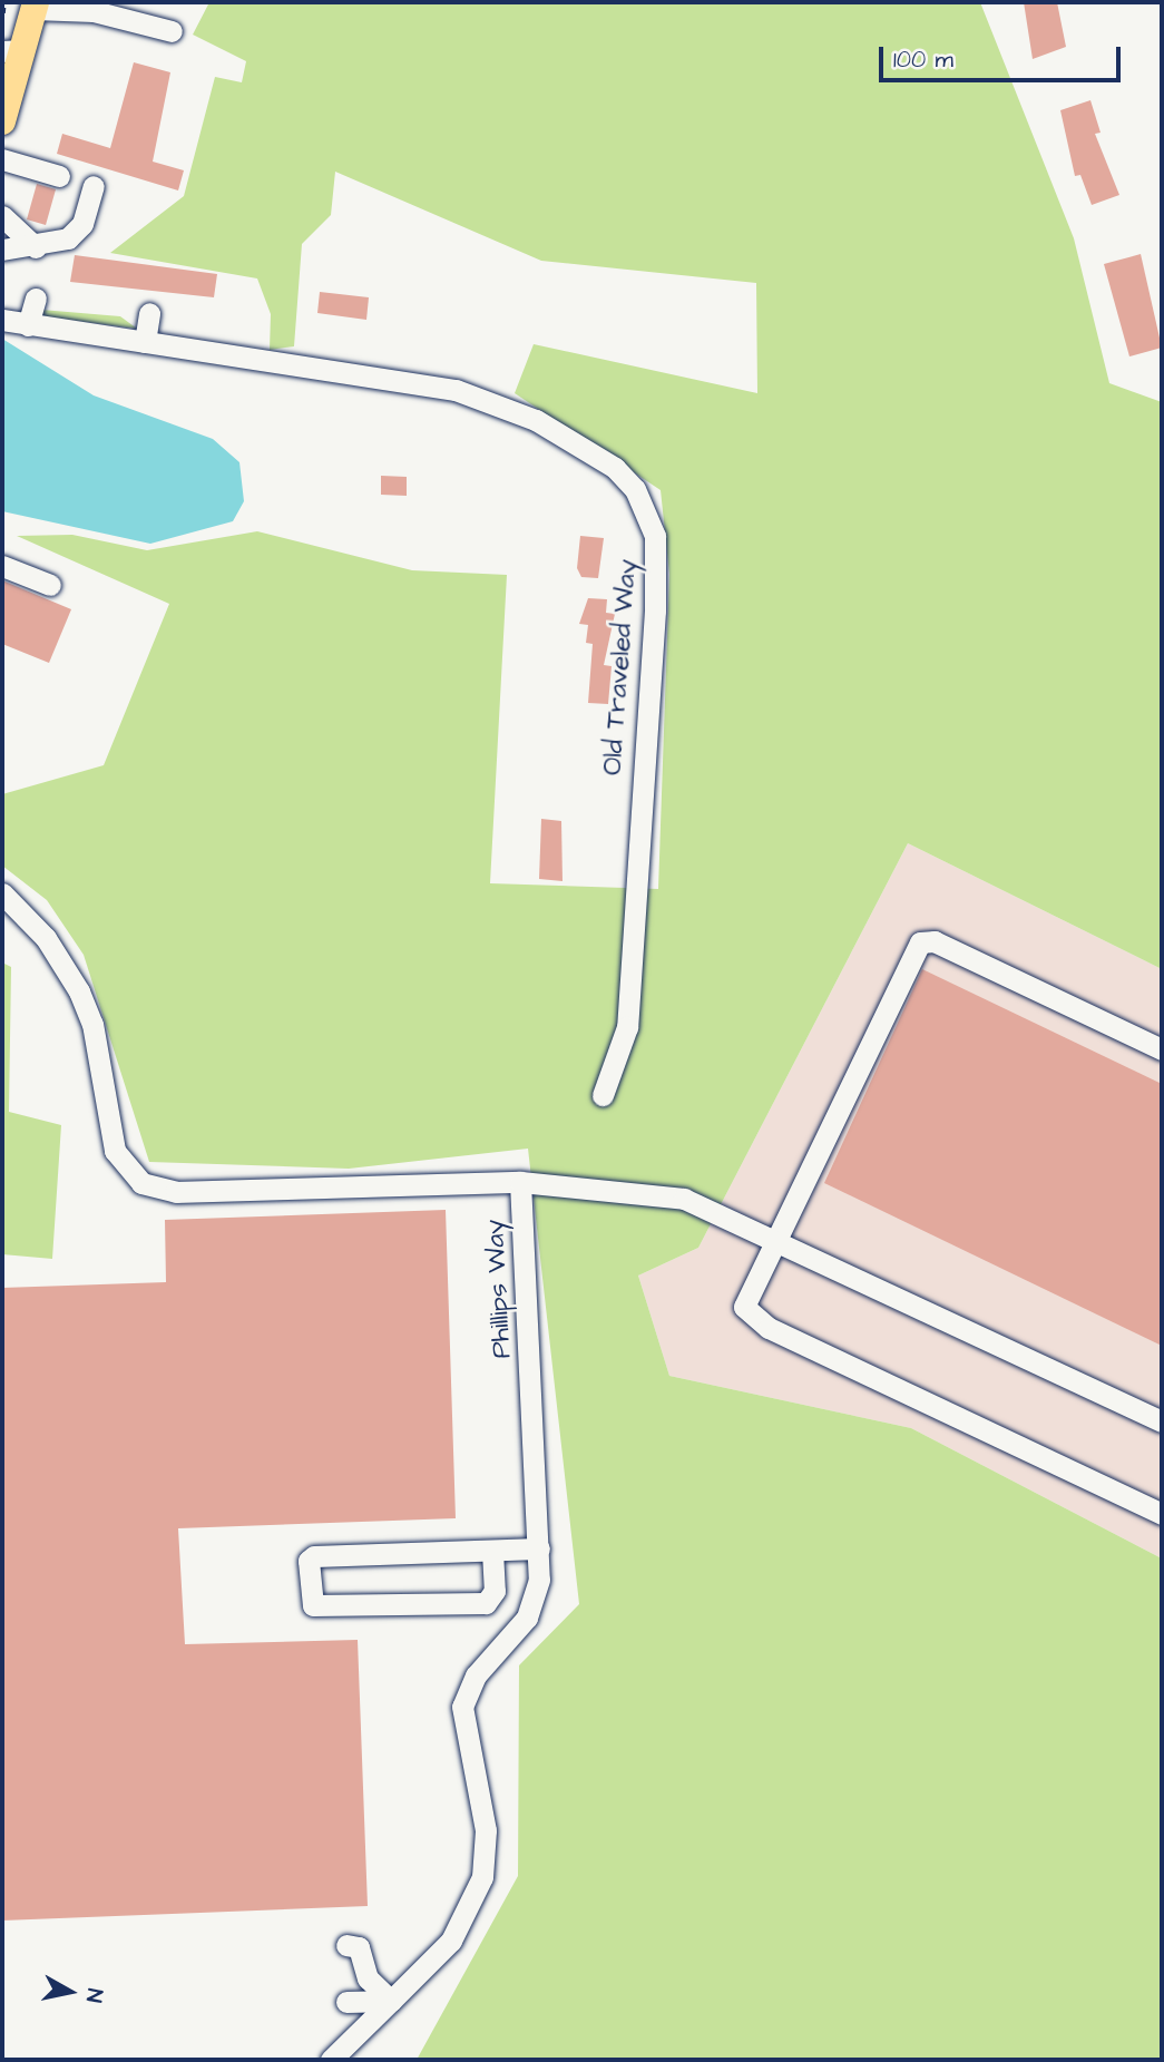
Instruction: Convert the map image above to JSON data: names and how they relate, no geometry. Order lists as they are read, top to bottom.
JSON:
{
  "streets": {
    "street": ["Old Traveled Way", "Phillips Way"]
  },
  "scale_bar": "100 m",
  "north": "right"
}
